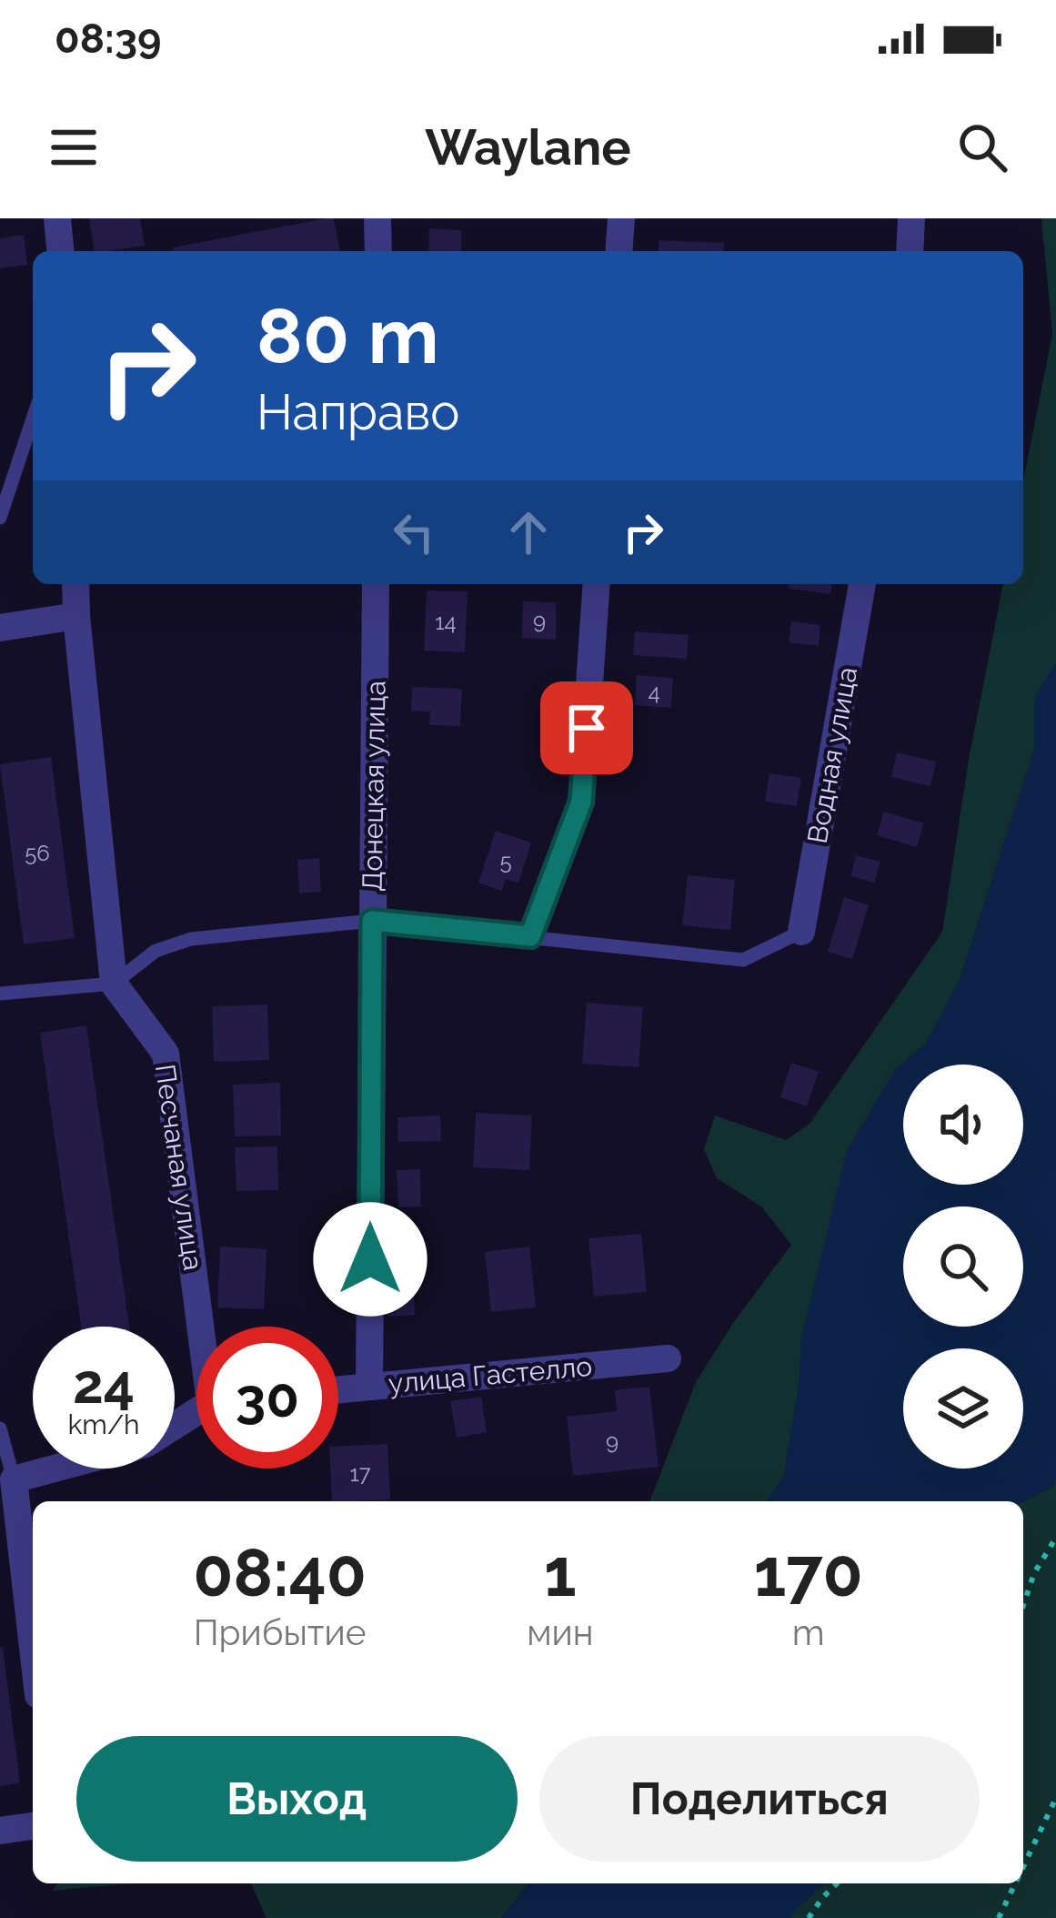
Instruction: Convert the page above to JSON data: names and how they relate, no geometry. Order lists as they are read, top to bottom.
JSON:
{
  "streets": {
    "street": [
      "Водная улица",
      "Донецкая улица",
      "Песчаная улица",
      "улица Гастелло"
    ]
  },
  "crossings": [
    ["Донецкая улица", "улица Гастелло"]
  ],
  "house_numbers": [
    "9",
    "14",
    "4",
    "56",
    "5",
    "9",
    "17"
  ],
  "page": {
    "status": "08:39",
    "header": "Waylane",
    "turn": ["80 m", "Направо"],
    "speed": "24 km/h",
    "limit": "30",
    "eta": [
      "08:40",
      "Прибытие",
      "1",
      "мин",
      "170",
      "m"
    ],
    "buttons": ["Выход", "Поделиться"]
  }
}
